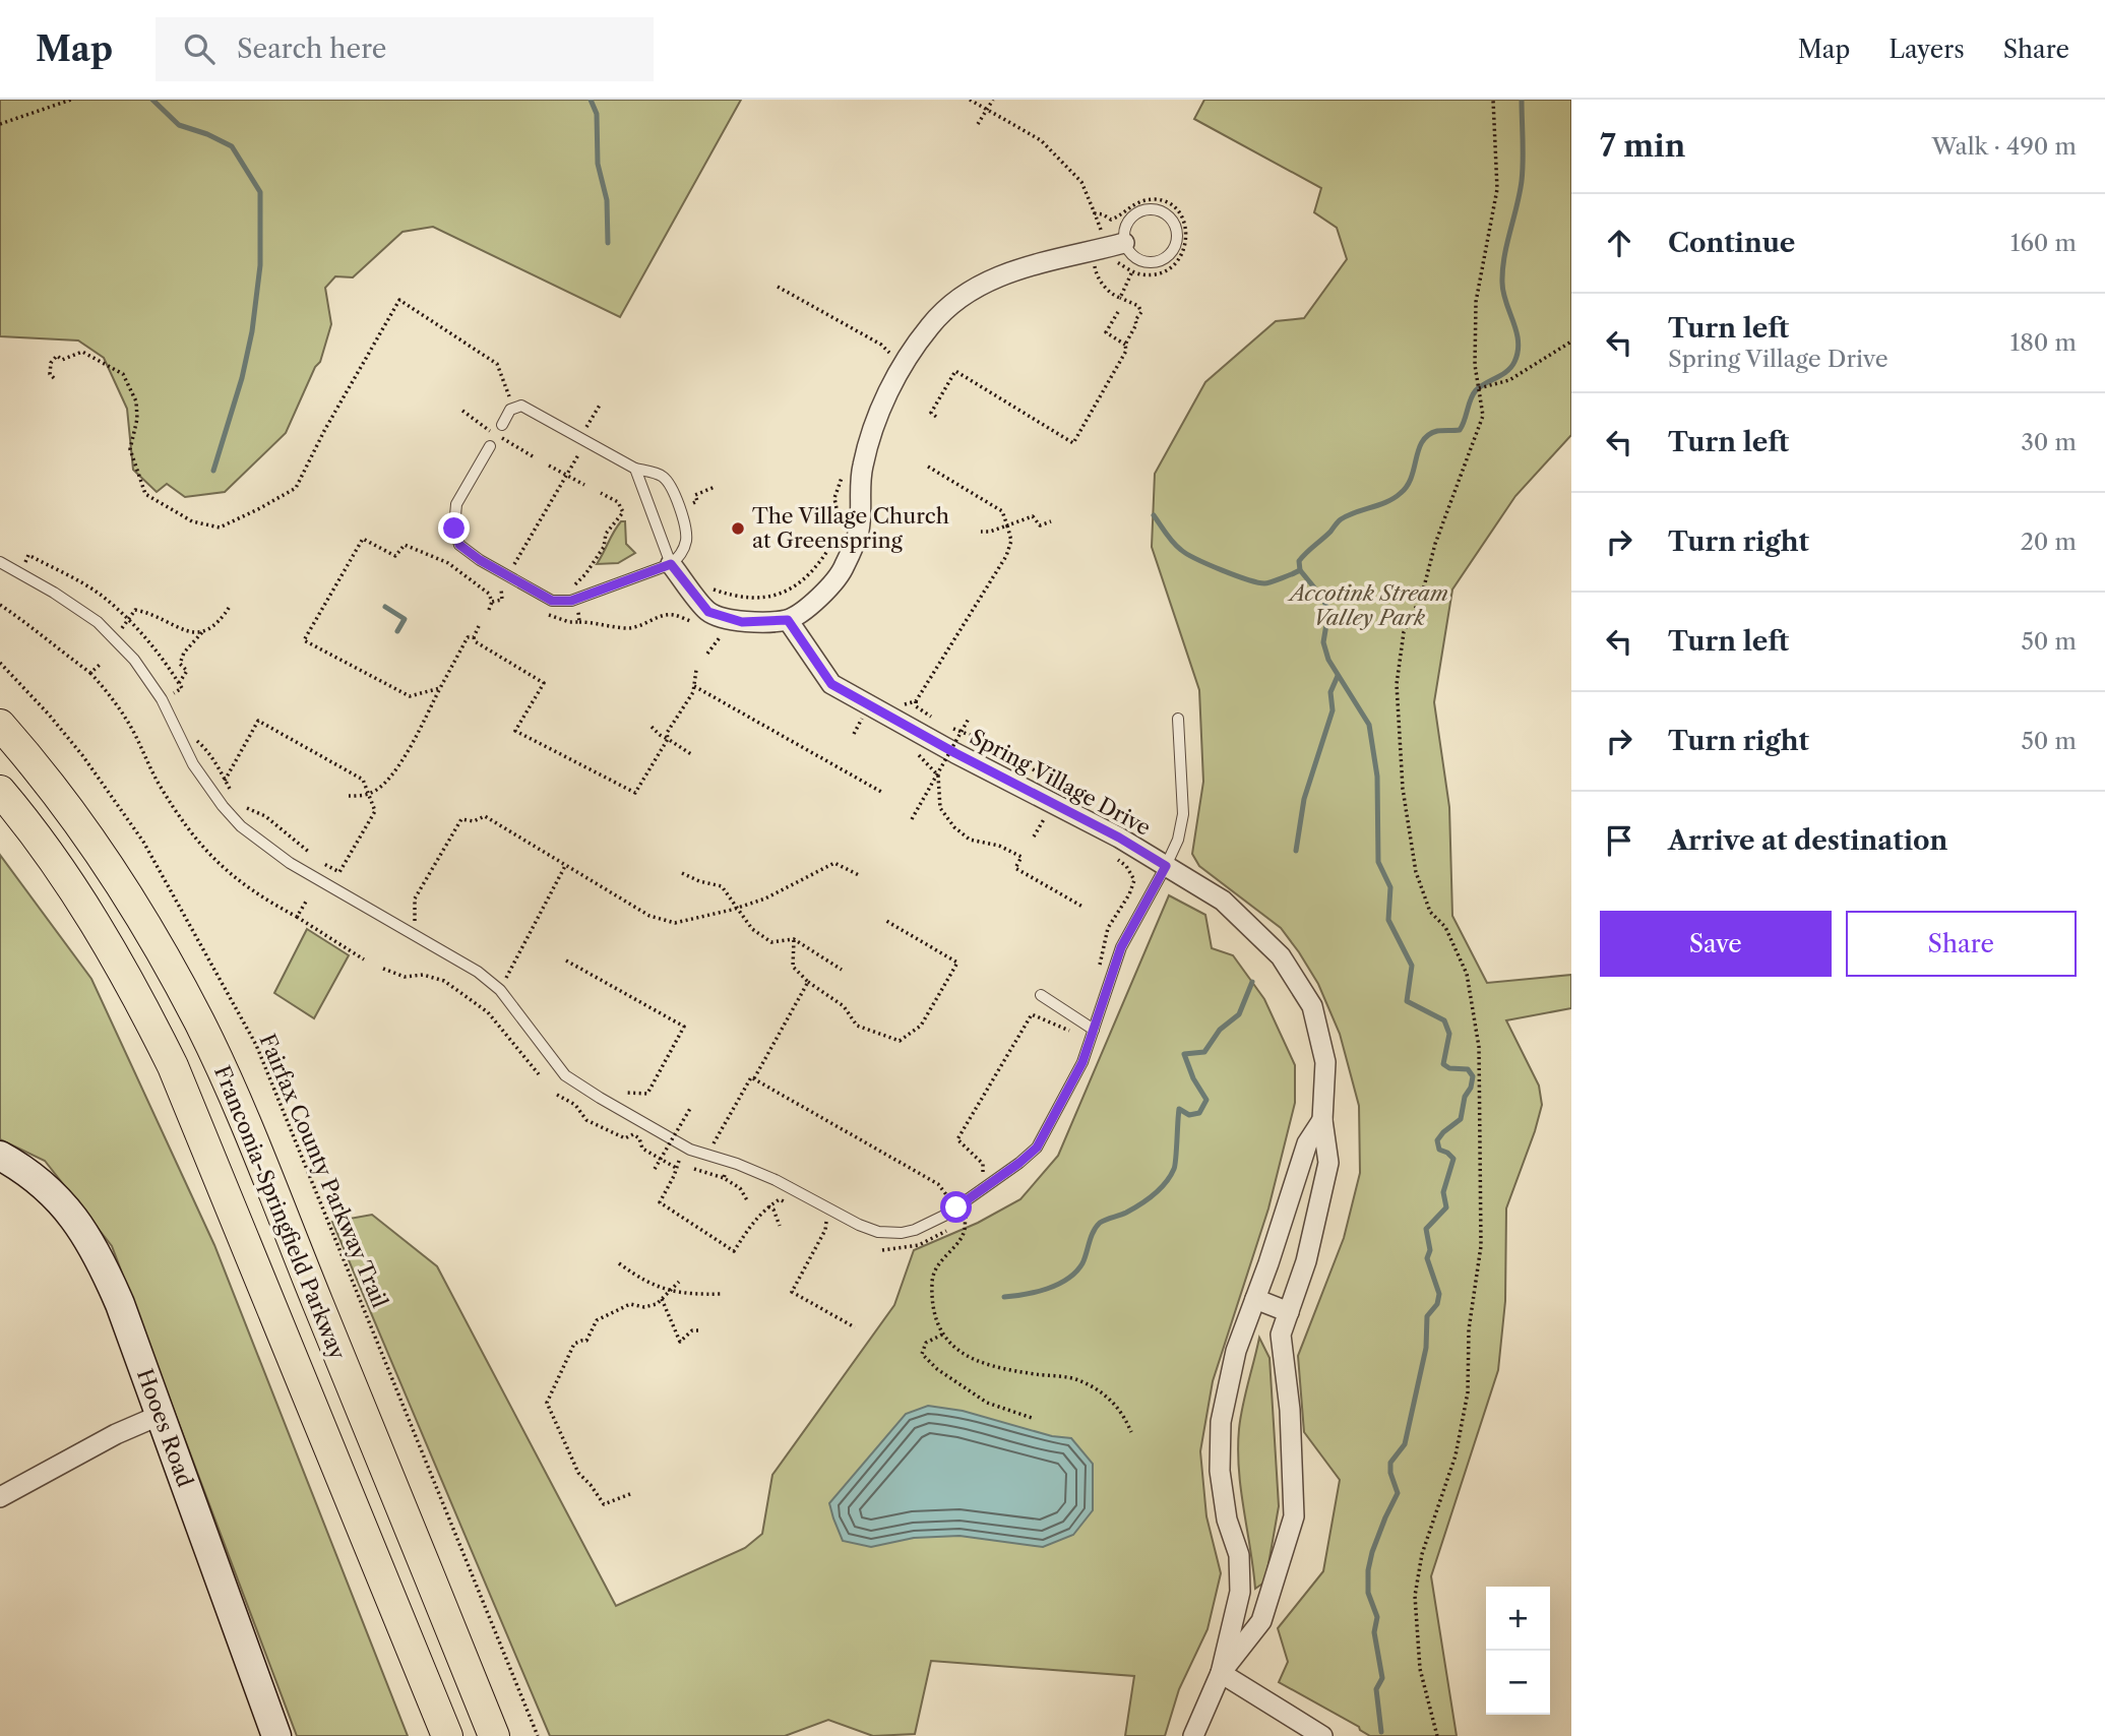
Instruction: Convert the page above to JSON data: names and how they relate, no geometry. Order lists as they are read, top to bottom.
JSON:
{
  "streets": {
    "main road": ["Franconia-Springfield Parkway"],
    "street": ["Spring Village Drive", "Hooes Road"],
    "path": ["Fairfax County Parkway Trail"]
  },
  "parks": ["Accotink Stream Valley Park"],
  "places": ["The Village Church at Greenspring"],
  "page": {
    "header": "Map",
    "search": "Search here",
    "nav": ["Map", "Layers", "Share"],
    "heading": ["7 min", "Walk · 490 m"],
    "list": [
      ["Continue", "160 m"],
      ["Turn left", "Spring Village Drive", "180 m"],
      ["Turn left", "30 m"],
      ["Turn right", "20 m"],
      ["Turn left", "50 m"],
      ["Turn right", "50 m"],
      "Arrive at destination"
    ],
    "buttons": ["Save", "Share"],
    "map_buttons": ["+", "−"]
  }
}
